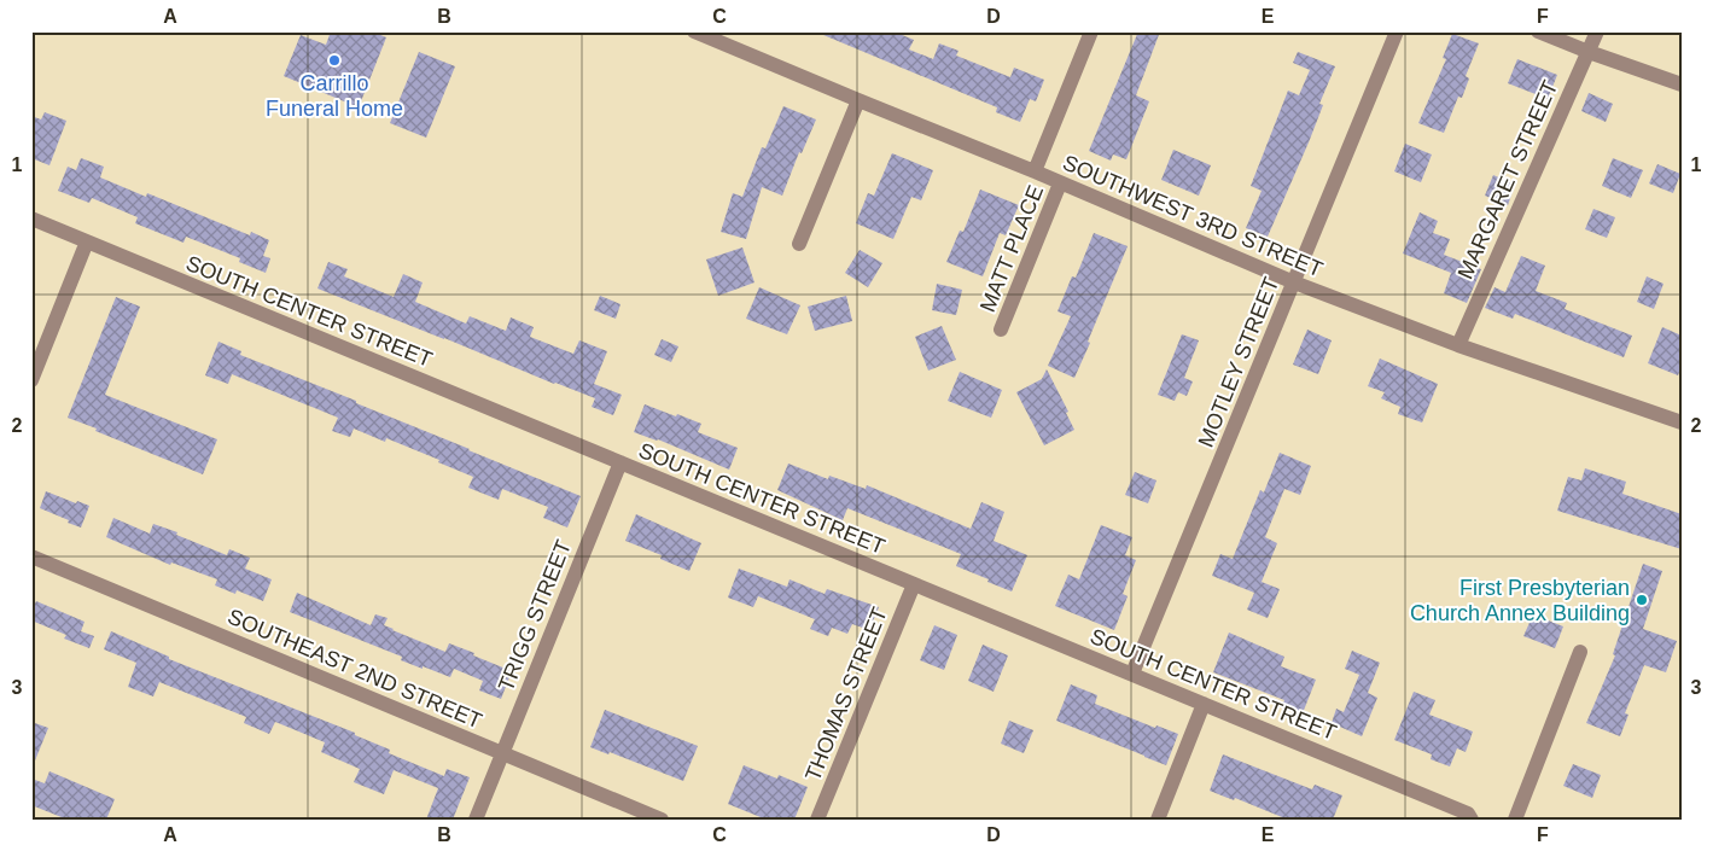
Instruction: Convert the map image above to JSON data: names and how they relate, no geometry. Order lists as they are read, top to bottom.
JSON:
{
  "streets": {
    "street": [
      "MARGARET STREET",
      "SOUTHWEST 3RD STREET",
      "MATT PLACE",
      "SOUTH CENTER STREET",
      "MOTLEY STREET",
      "TRIGG STREET",
      "SOUTHEAST 2ND STREET",
      "THOMAS STREET"
    ]
  },
  "crossings": [
    ["MARGARET STREET", "SOUTHWEST 3RD STREET"],
    ["SOUTHWEST 3RD STREET", "MATT PLACE"],
    ["SOUTHWEST 3RD STREET", "MOTLEY STREET"],
    ["SOUTH CENTER STREET", "MOTLEY STREET"],
    ["SOUTH CENTER STREET", "TRIGG STREET"],
    ["SOUTH CENTER STREET", "THOMAS STREET"],
    ["TRIGG STREET", "SOUTHEAST 2ND STREET"]
  ],
  "places": ["Carrillo Funeral Home", "First Presbyterian Church Annex Building"],
  "grid": {
    "columns": [
      "A",
      "B",
      "C",
      "D",
      "E",
      "F"
    ],
    "rows": ["1", "2", "3"]
  }
}
